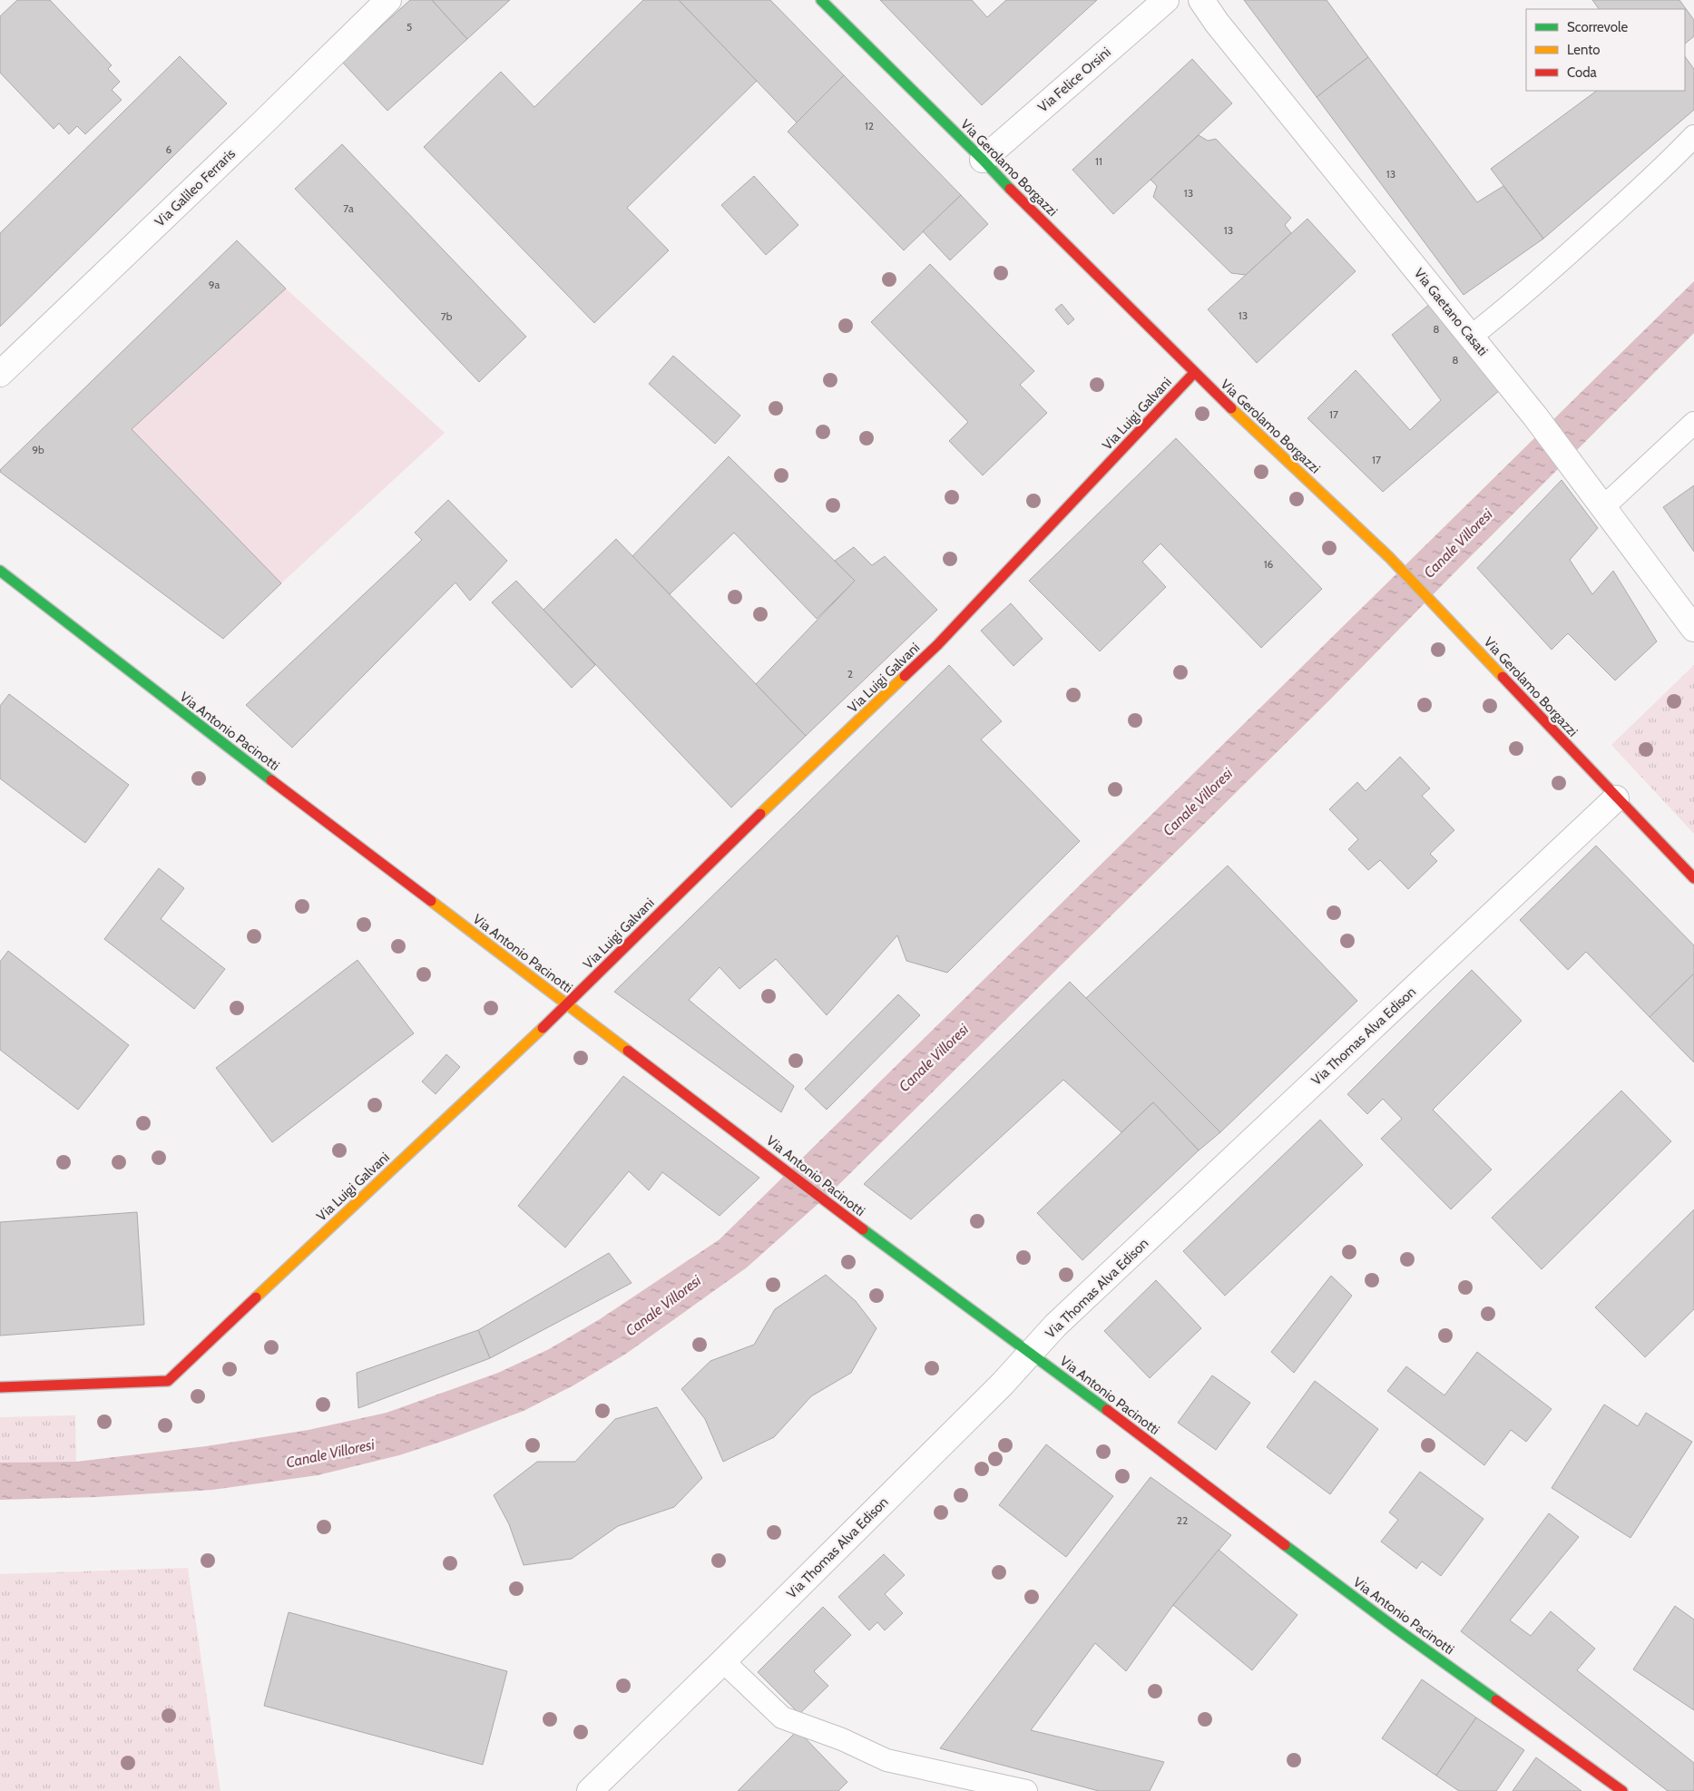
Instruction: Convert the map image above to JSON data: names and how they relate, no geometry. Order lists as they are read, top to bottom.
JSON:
{
  "streets": {
    "street": [
      "Via Felice Orsini",
      "Via Gerolamo Borgazzi",
      "Via Galileo Ferraris",
      "Via Gaetano Casati",
      "Via Luigi Galvani",
      "Via Antonio Pacinotti",
      "Via Thomas Alva Edison"
    ]
  },
  "crossings": [
    ["Via Felice Orsini", "Via Gerolamo Borgazzi"],
    ["Via Gerolamo Borgazzi", "Via Luigi Galvani"],
    ["Via Gerolamo Borgazzi", "Via Thomas Alva Edison"],
    ["Via Luigi Galvani", "Via Antonio Pacinotti"],
    ["Via Antonio Pacinotti", "Via Thomas Alva Edison"]
  ],
  "water": ["Canale Villoresi"],
  "house_numbers": [
    "5",
    "12",
    "6",
    "11",
    "13",
    "13",
    "7a",
    "13",
    "9a",
    "13",
    "7b",
    "8",
    "8",
    "17",
    "9b",
    "17",
    "16",
    "2",
    "22"
  ],
  "legend": ["Scorrevole", "Lento", "Coda"]
}
